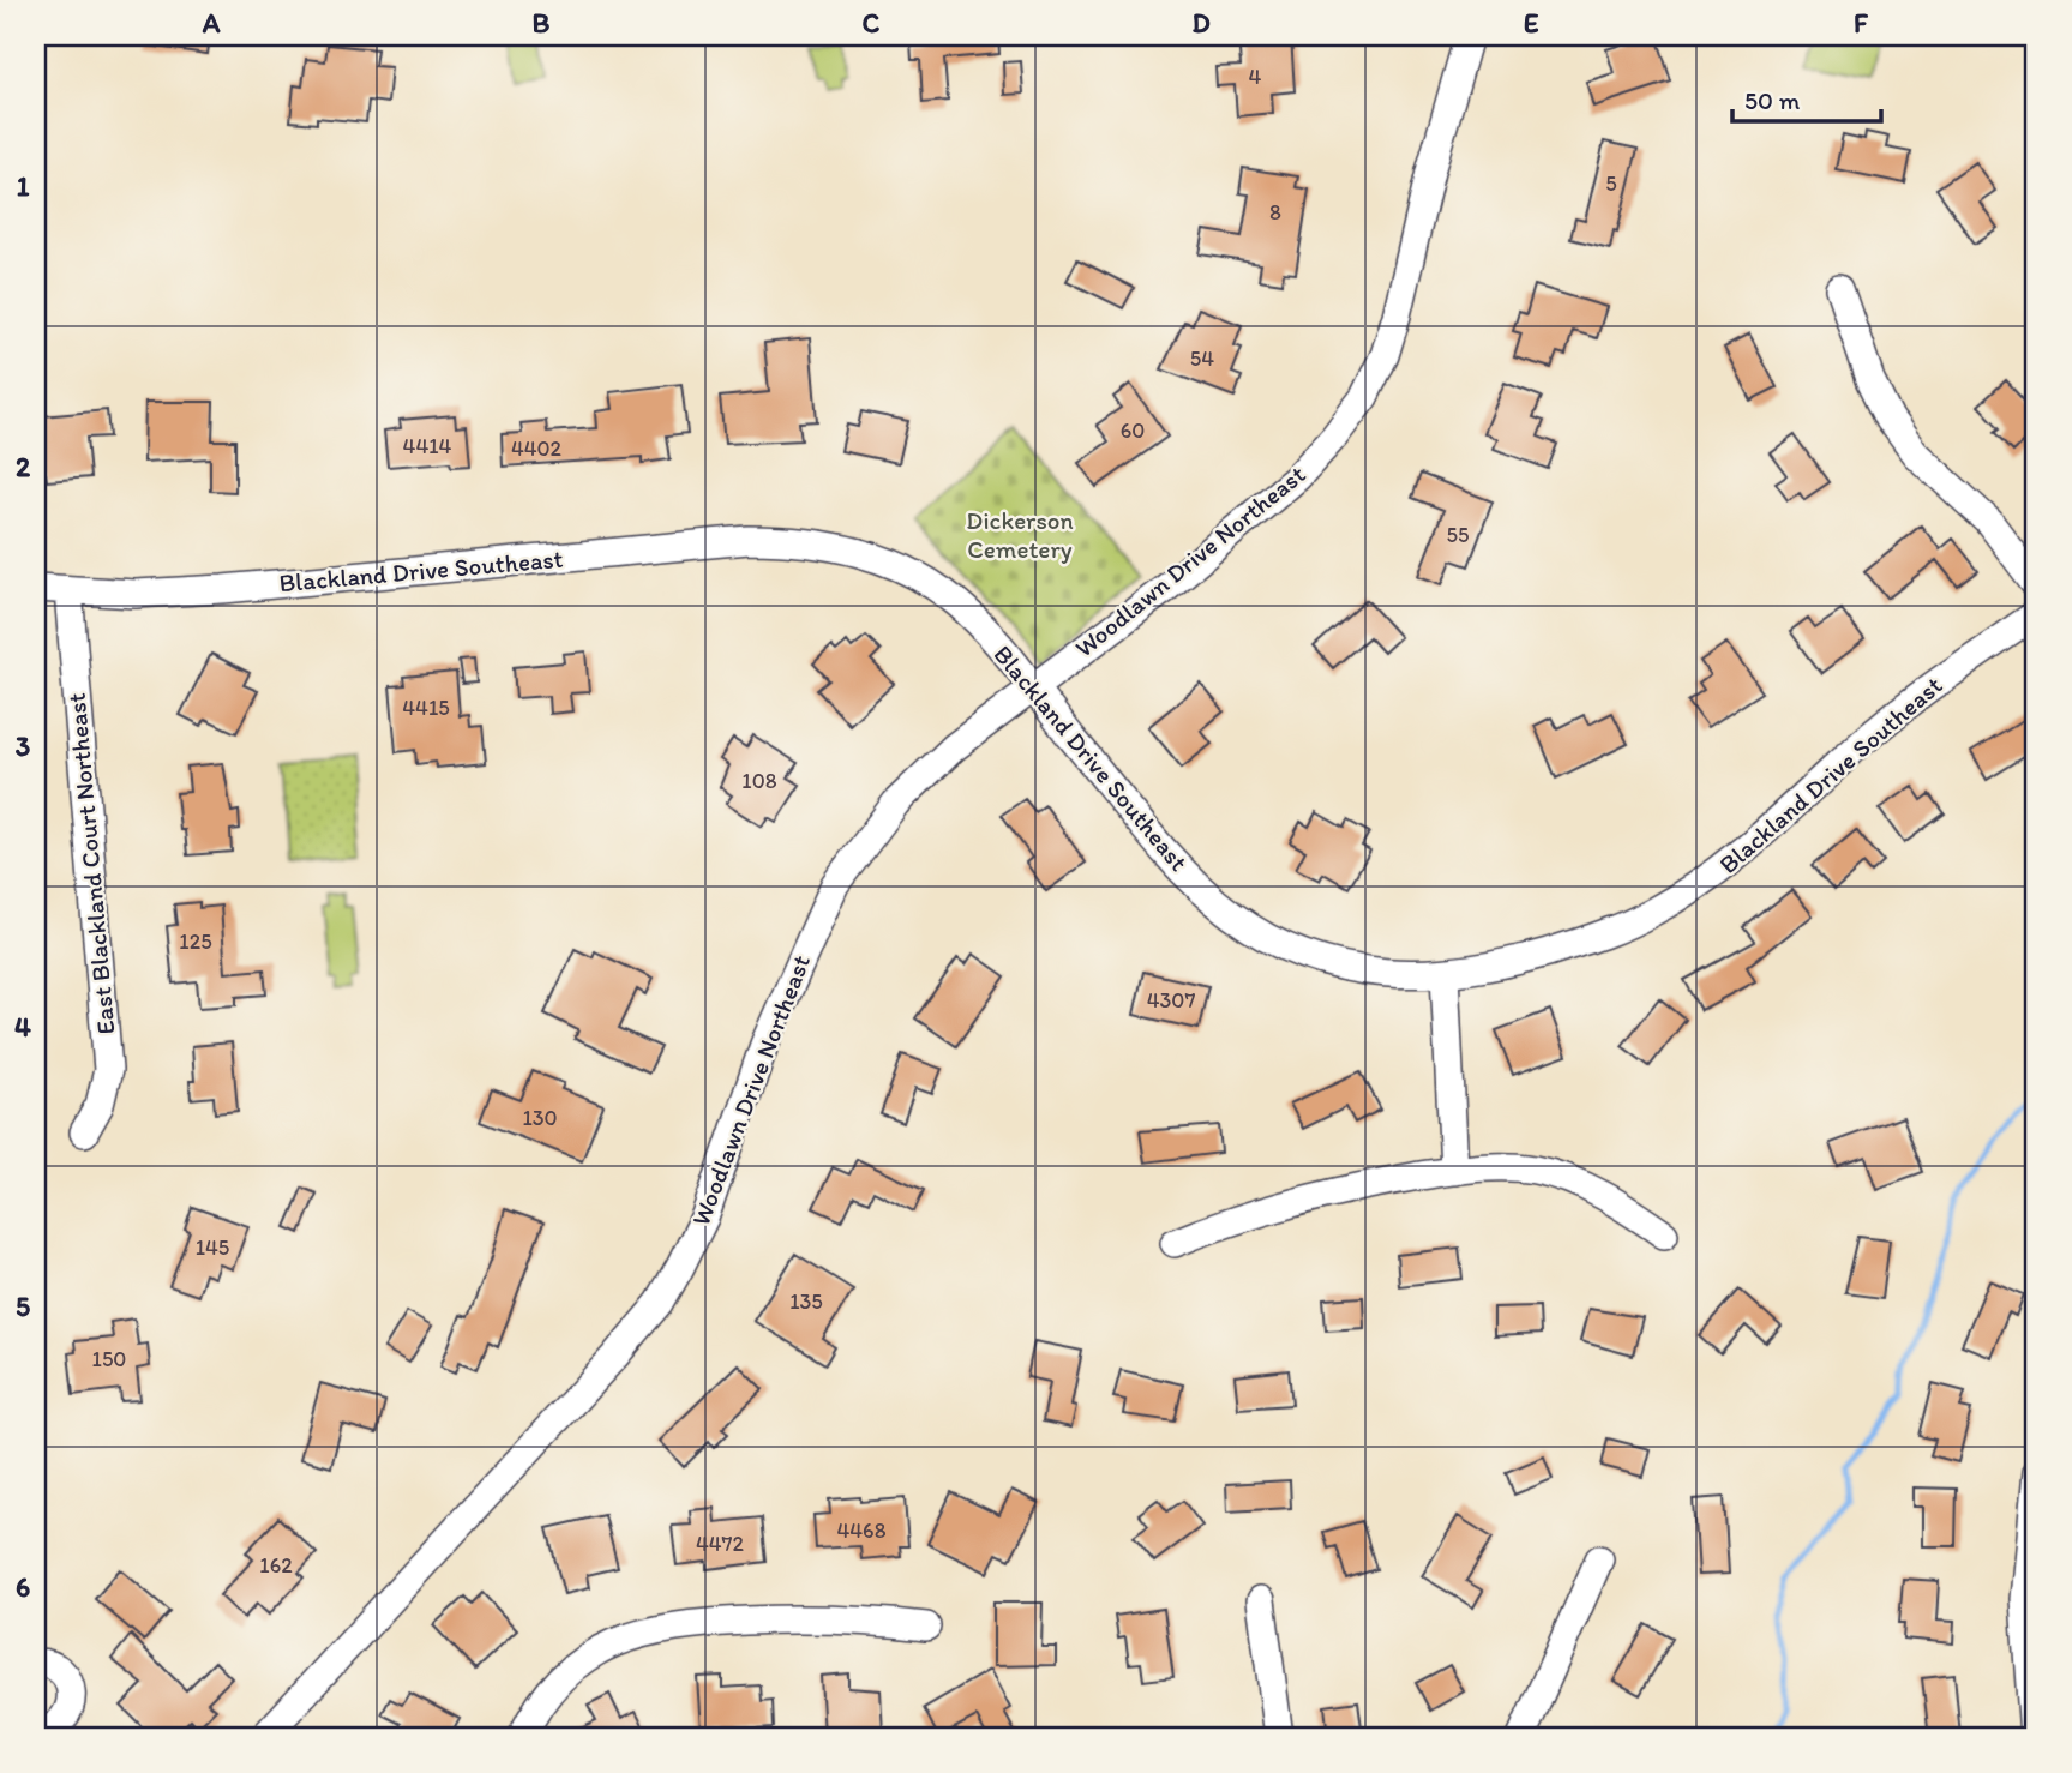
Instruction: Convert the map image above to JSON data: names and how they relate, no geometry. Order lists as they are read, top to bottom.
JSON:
{
  "streets": {
    "street": ["Woodlawn Drive Northeast", "Blackland Drive Southeast", "East Blackland Court Northeast"]
  },
  "crossings": [
    ["Woodlawn Drive Northeast", "Blackland Drive Southeast"],
    ["Blackland Drive Southeast", "East Blackland Court Northeast"]
  ],
  "parks": ["Dickerson Cemetery"],
  "house_numbers": [
    "4",
    "5",
    "8",
    "54",
    "60",
    "4414",
    "4402",
    "55",
    "4415",
    "108",
    "125",
    "4307",
    "130",
    "145",
    "135",
    "150",
    "4468",
    "4472",
    "162"
  ],
  "scale_bar": "50 m",
  "grid": {
    "columns": [
      "A",
      "B",
      "C",
      "D",
      "E",
      "F"
    ],
    "rows": [
      "1",
      "2",
      "3",
      "4",
      "5",
      "6"
    ]
  }
}
